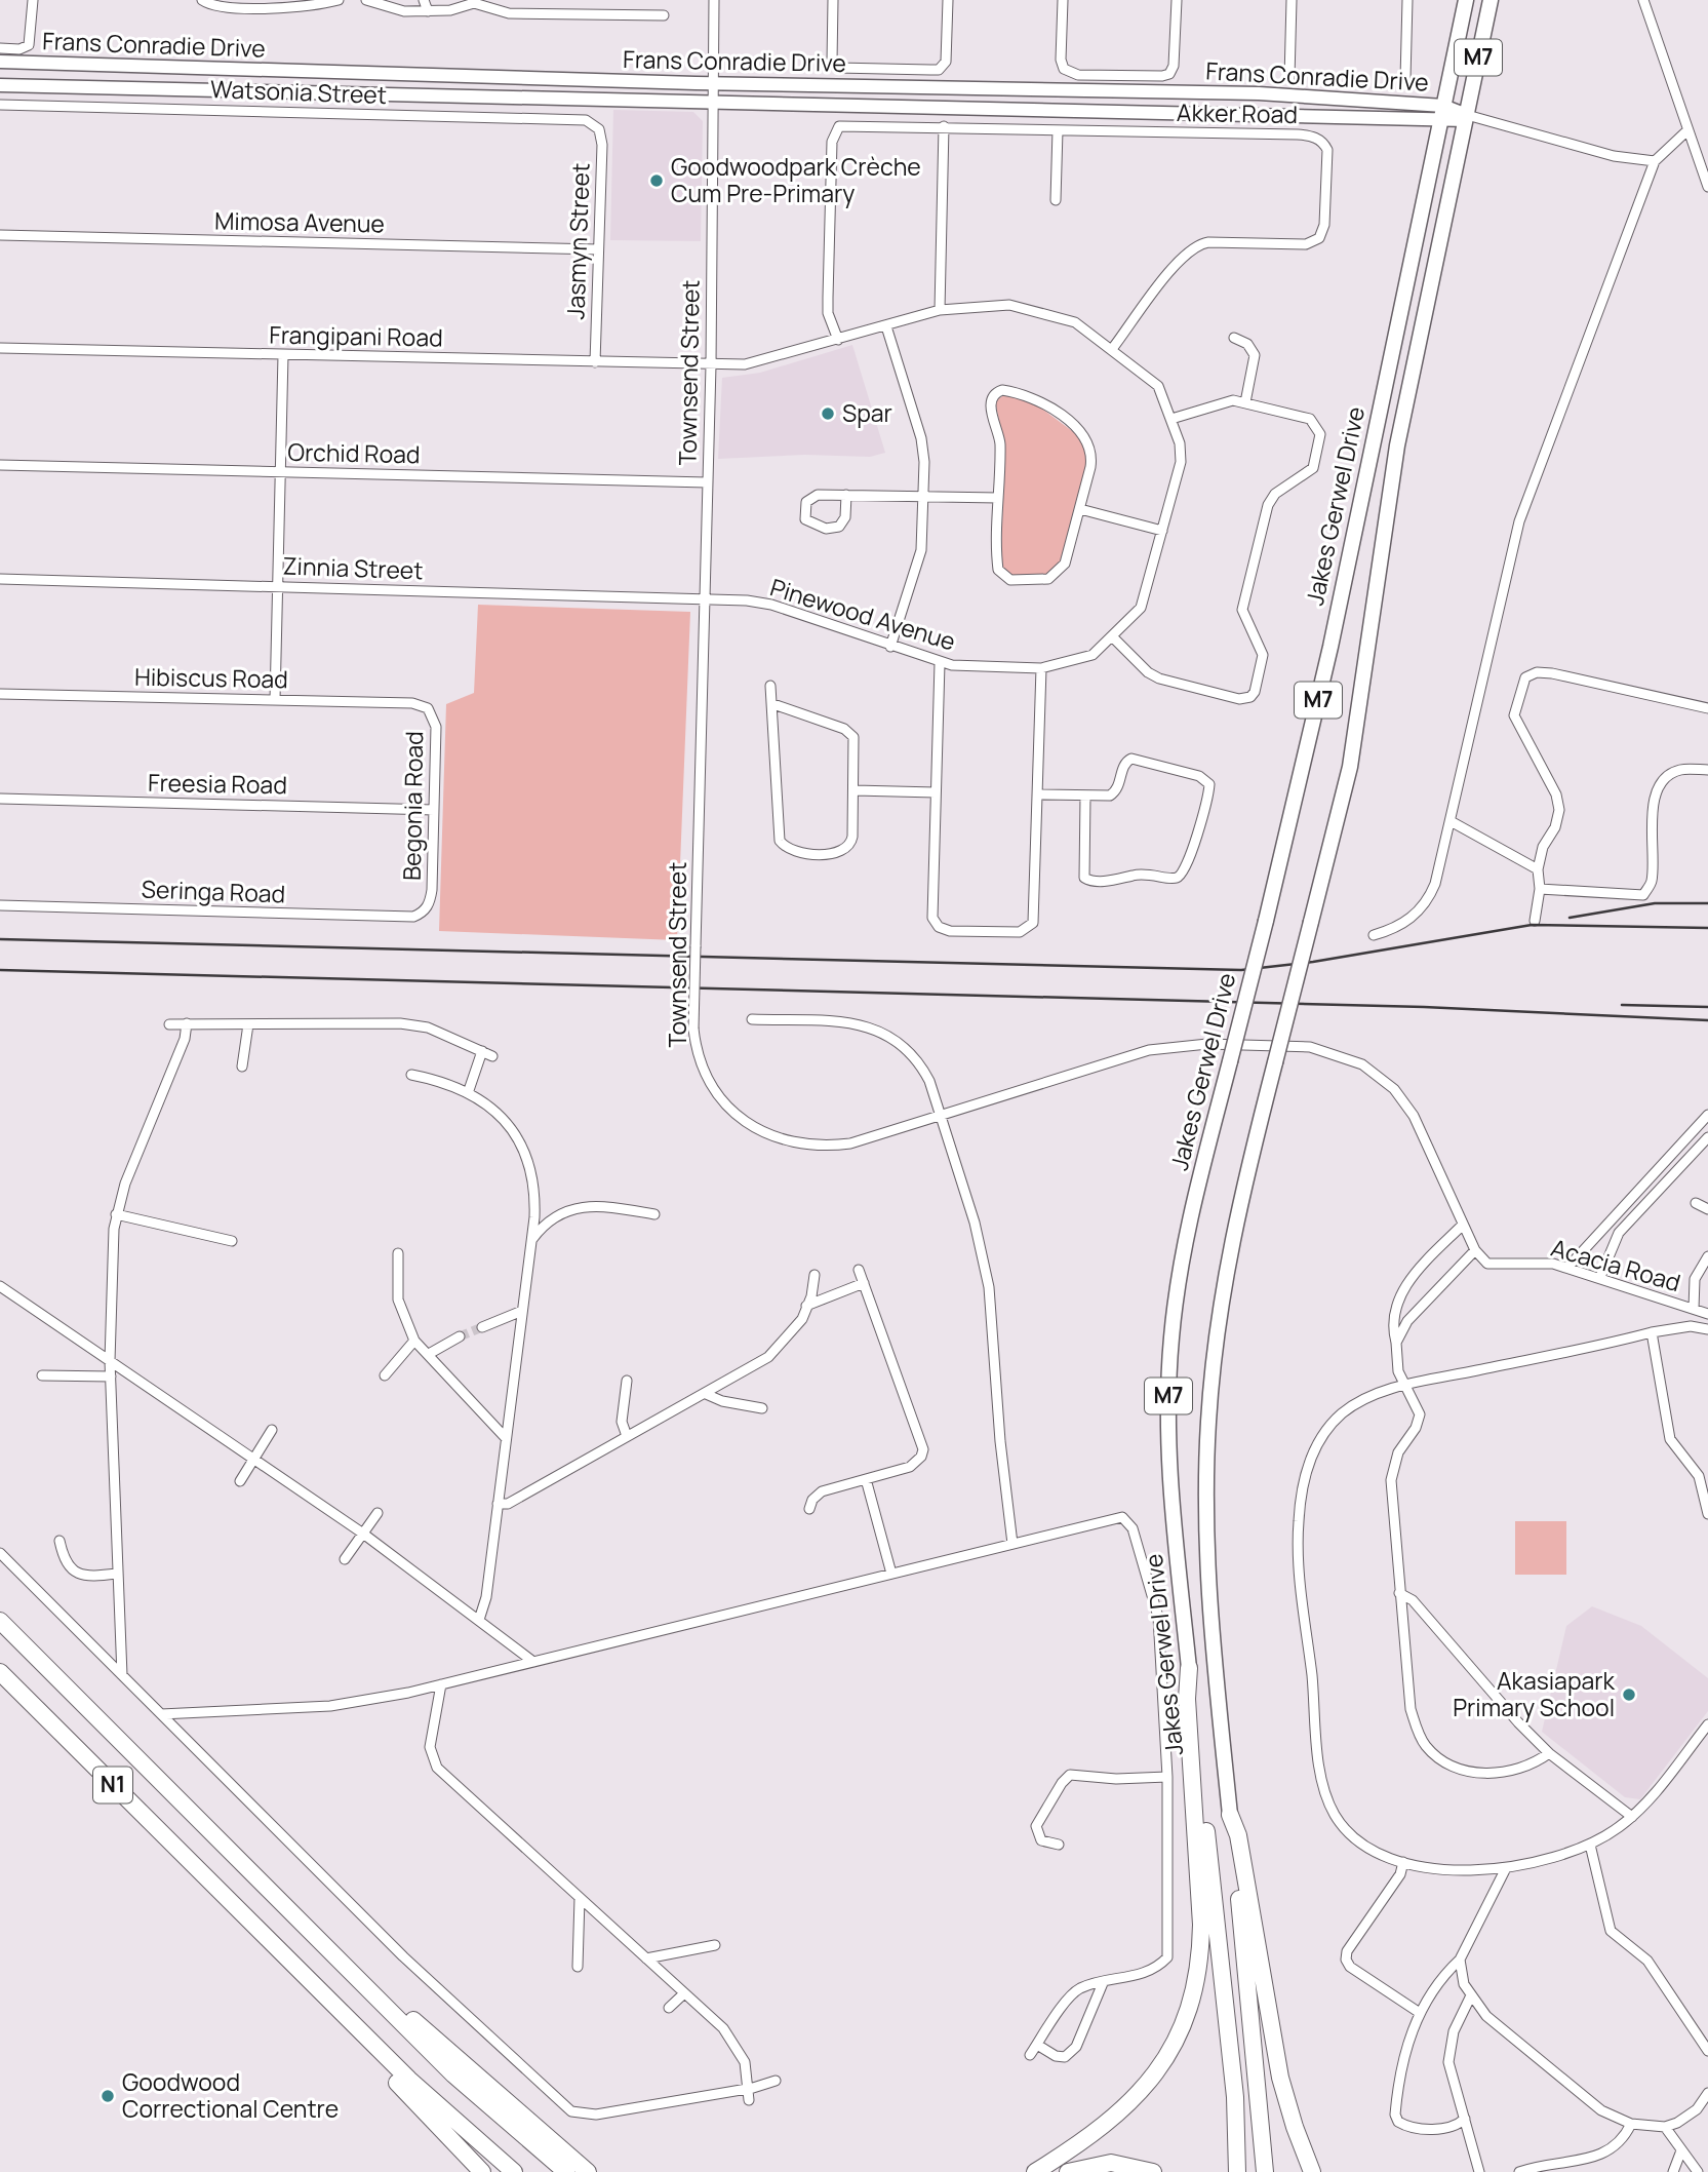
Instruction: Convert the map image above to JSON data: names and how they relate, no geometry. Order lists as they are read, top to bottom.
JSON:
{
  "streets": {
    "highway": ["M7", "Jakes Gerwel Drive", "N1"],
    "main road": ["Frans Conradie Drive"],
    "street": [
      "Watsonia Street",
      "Akker Road",
      "Mimosa Avenue",
      "Jasmyn Street",
      "Frangipani Road",
      "Townsend Street",
      "Orchid Road",
      "Zinnia Street",
      "Pinewood Avenue",
      "Hibiscus Road",
      "Freesia Road",
      "Begonia Road",
      "Seringa Road",
      "Acacia Road"
    ]
  },
  "crossings": [
    ["Frans Conradie Drive", "Townsend Street"],
    ["Frans Conradie Drive", "Jakes Gerwel Drive"],
    ["Watsonia Street", "Jasmyn Street"],
    ["Akker Road", "Pinewood Avenue"],
    ["Mimosa Avenue", "Jasmyn Street"],
    ["Jasmyn Street", "Frangipani Road"],
    ["Frangipani Road", "Townsend Street"],
    ["Frangipani Road", "Pinewood Avenue"],
    ["Townsend Street", "Orchid Road"],
    ["Townsend Street", "Zinnia Street"],
    ["Townsend Street", "Pinewood Avenue"],
    ["Townsend Street", "Acacia Road"],
    ["Zinnia Street", "Pinewood Avenue"],
    ["Hibiscus Road", "Begonia Road"],
    ["Freesia Road", "Begonia Road"],
    ["Begonia Road", "Seringa Road"]
  ],
  "places": [
    "Goodwoodpark Crèche Cum Pre-Primary",
    "Spar",
    "Akasiapark Primary School",
    "Goodwood Correctional Centre"
  ]
}
